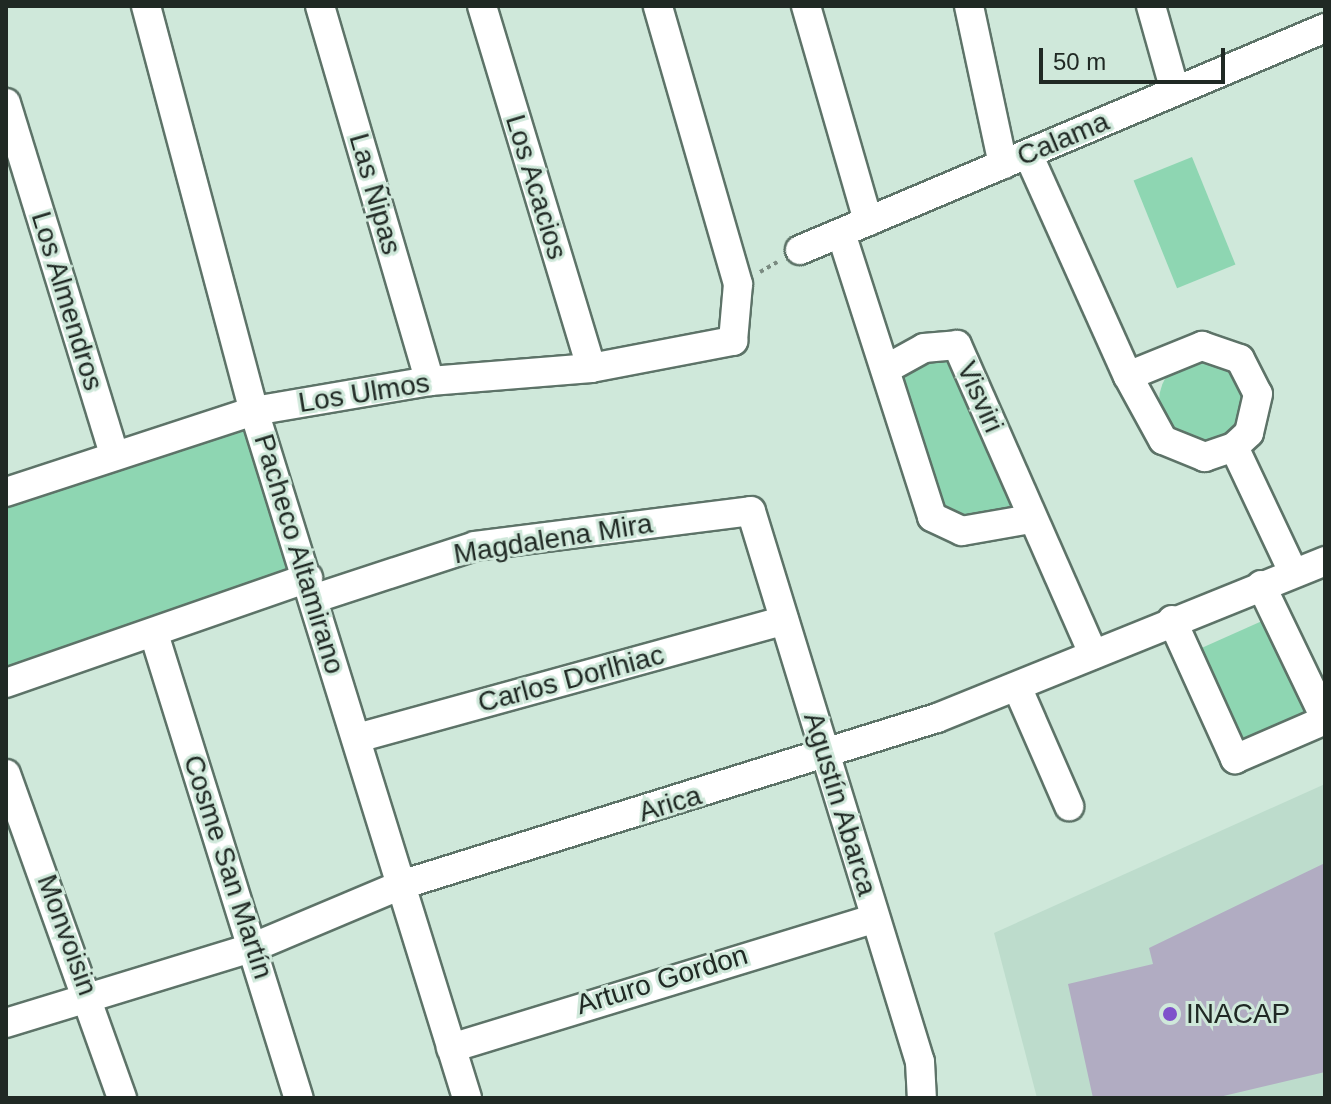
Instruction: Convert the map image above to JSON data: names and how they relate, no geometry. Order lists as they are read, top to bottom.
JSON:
{
  "streets": {
    "street": [
      "Calama",
      "Los Acacios",
      "Las Ñipas",
      "Los Almendros",
      "Los Ulmos",
      "Visviri",
      "Magdalena Mira",
      "Pacheco Altamirano",
      "Carlos Dorlhiac",
      "Arica",
      "Agustín Abarca",
      "Cosme San Martín",
      "Monvoisin",
      "Arturo Gordon"
    ]
  },
  "crossings": [
    ["Los Acacios", "Los Ulmos"],
    ["Las Ñipas", "Los Ulmos"],
    ["Los Almendros", "Los Ulmos"],
    ["Los Ulmos", "Pacheco Altamirano"],
    ["Visviri", "Arica"],
    ["Magdalena Mira", "Pacheco Altamirano"],
    ["Magdalena Mira", "Agustín Abarca"],
    ["Magdalena Mira", "Cosme San Martín"],
    ["Pacheco Altamirano", "Carlos Dorlhiac"],
    ["Pacheco Altamirano", "Arica"],
    ["Pacheco Altamirano", "Arturo Gordon"],
    ["Carlos Dorlhiac", "Agustín Abarca"],
    ["Arica", "Agustín Abarca"],
    ["Arica", "Cosme San Martín"],
    ["Arica", "Monvoisin"],
    ["Agustín Abarca", "Arturo Gordon"]
  ],
  "places": ["INACAP"],
  "scale_bar": "50 m"
}
